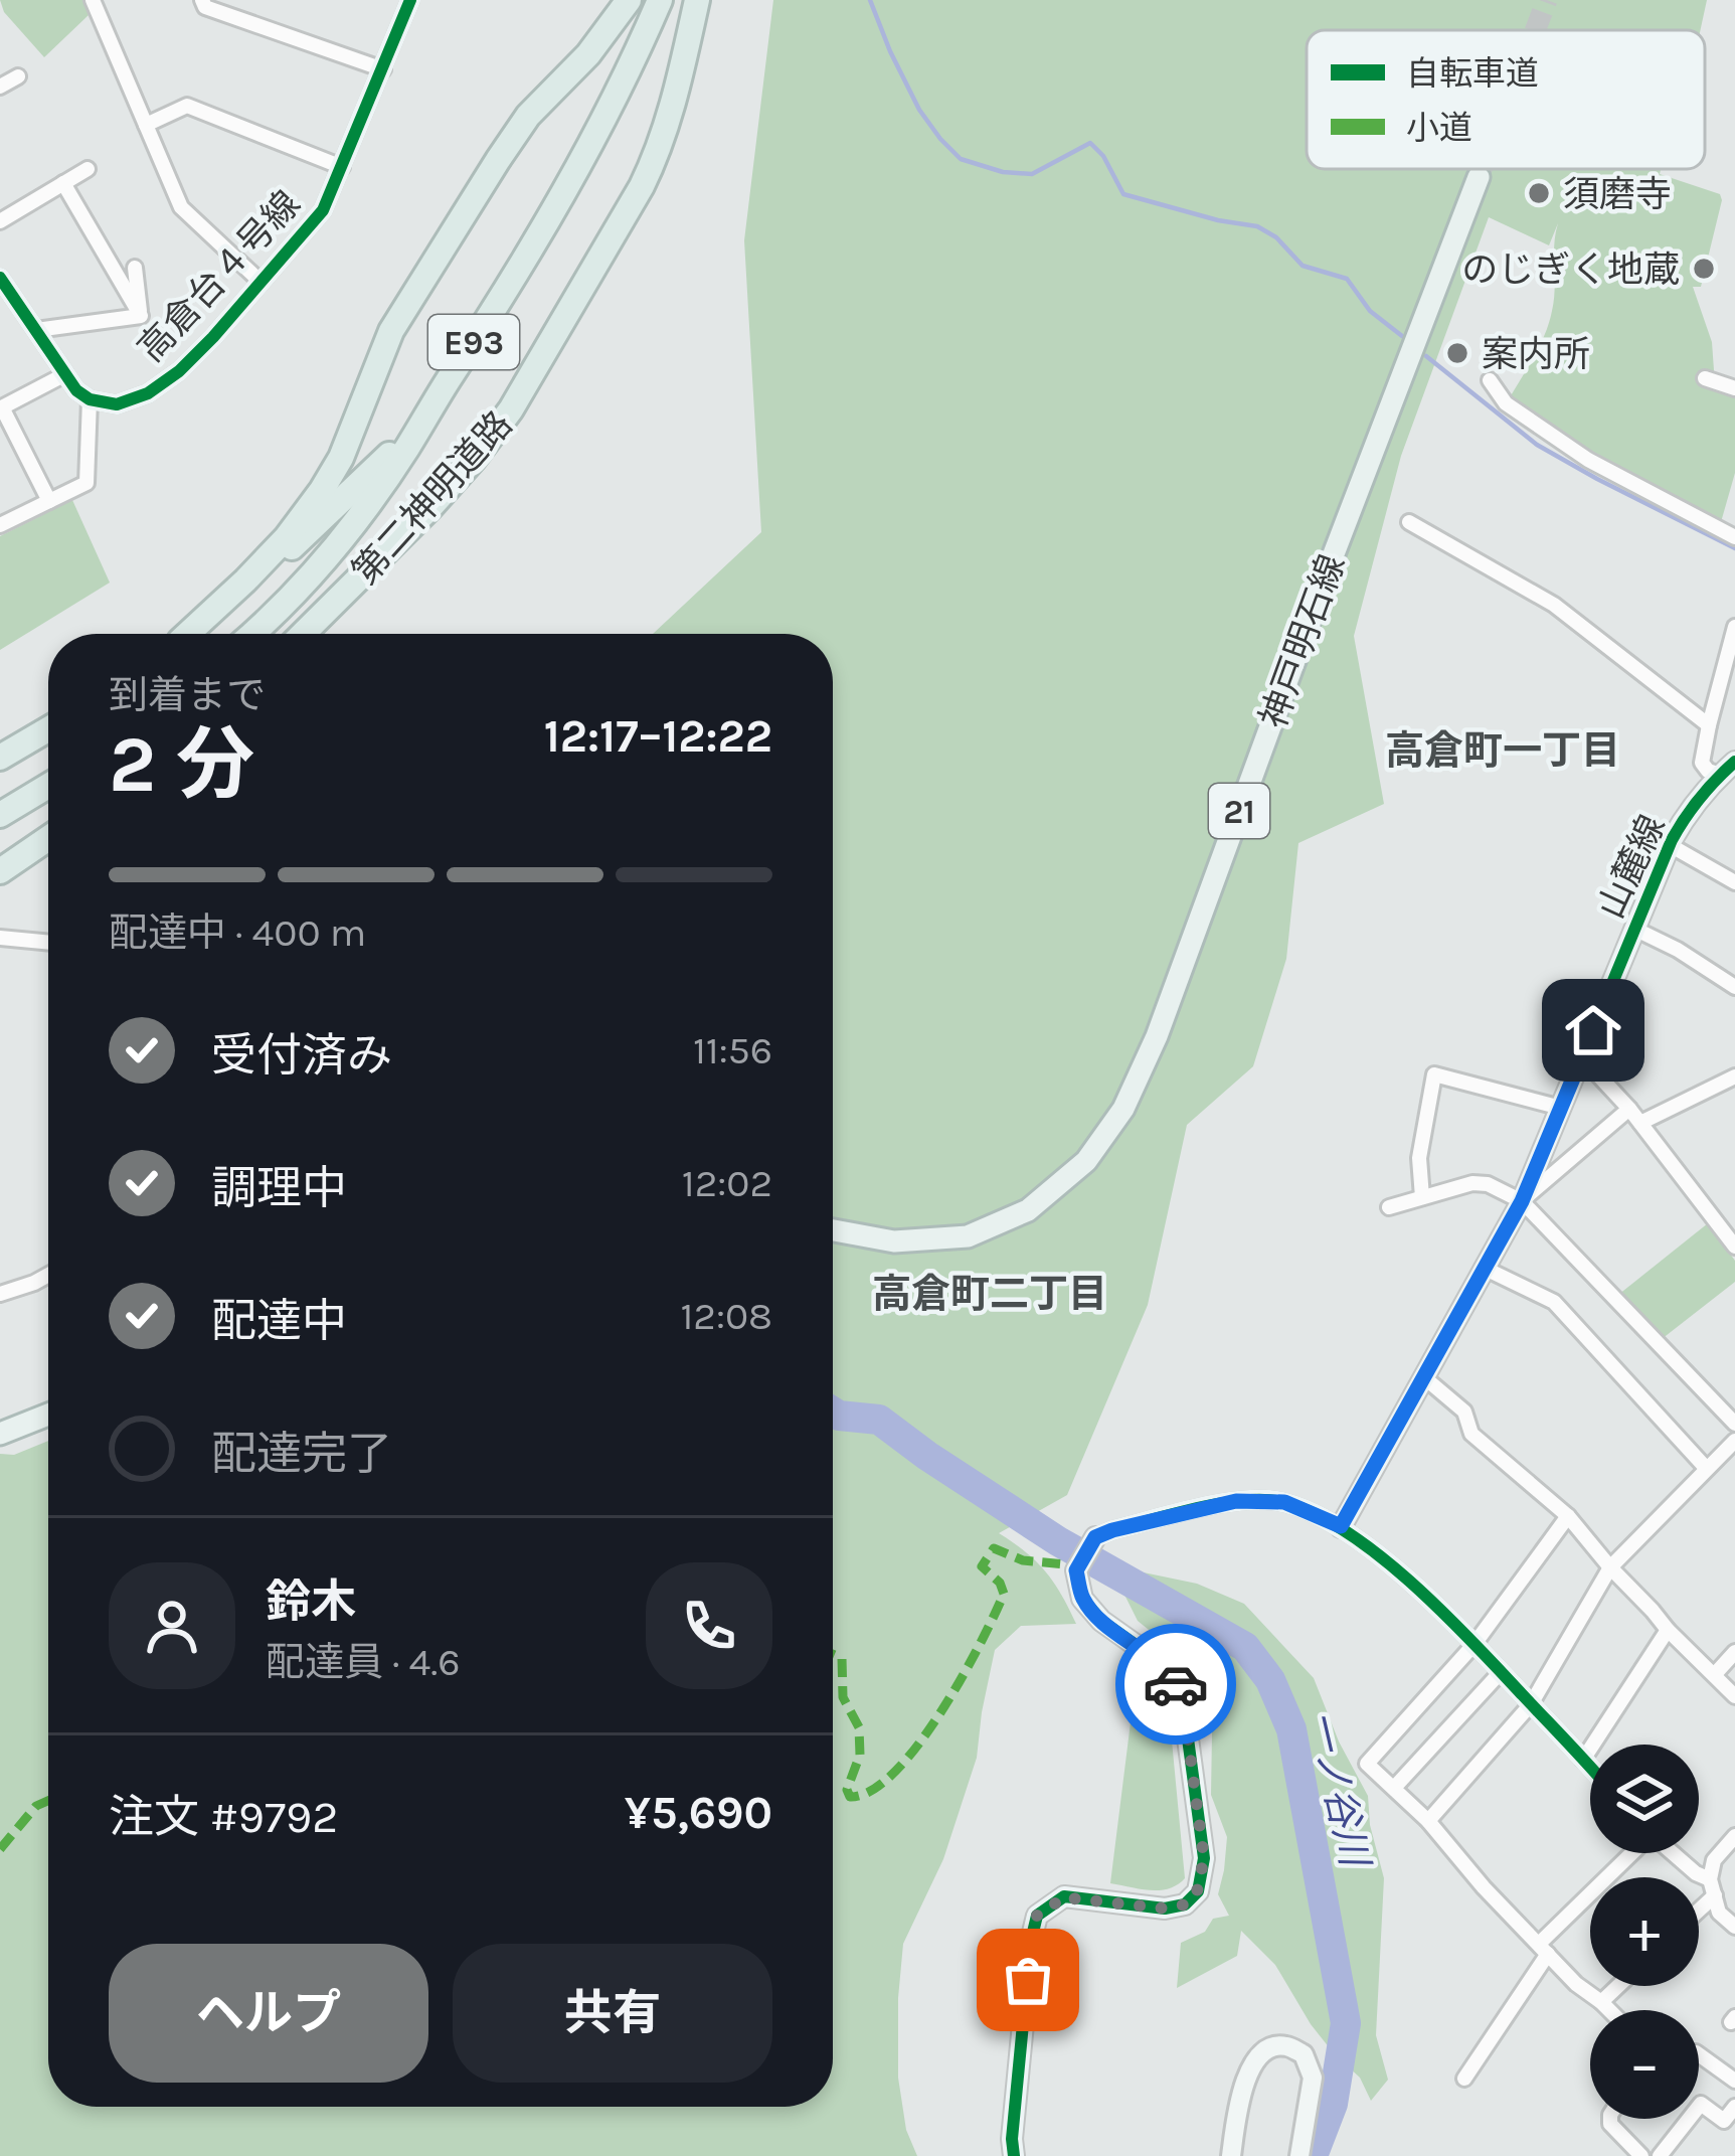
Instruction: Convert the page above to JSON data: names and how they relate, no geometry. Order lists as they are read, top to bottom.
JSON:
{
  "streets": {
    "highway": ["E93", "第二神明道路"],
    "main road": ["神戸明石線", "21"],
    "street": ["高倉台４号線", "山麓線"]
  },
  "districts": ["高倉町一丁目", "高倉町二丁目"],
  "water": ["一ノ谷川"],
  "places": ["須磨寺", "のじぎく地蔵", "案内所"],
  "legend": ["自転車道", "小道"],
  "page": {
    "heading": ["2 分", "到着まで", "12:17–12:22"],
    "panel": [
      "鈴木",
      "配達員 · 4.6",
      "注文 #9792",
      "¥5,690"
    ],
    "bar": "配達中 · 400 m",
    "list": [
      ["受付済み", "11:56"],
      ["調理中", "12:02"],
      ["配達中", "12:08"],
      "配達完了"
    ],
    "map_buttons": ["+", "−"],
    "buttons": ["ヘルプ", "共有"]
  }
}
